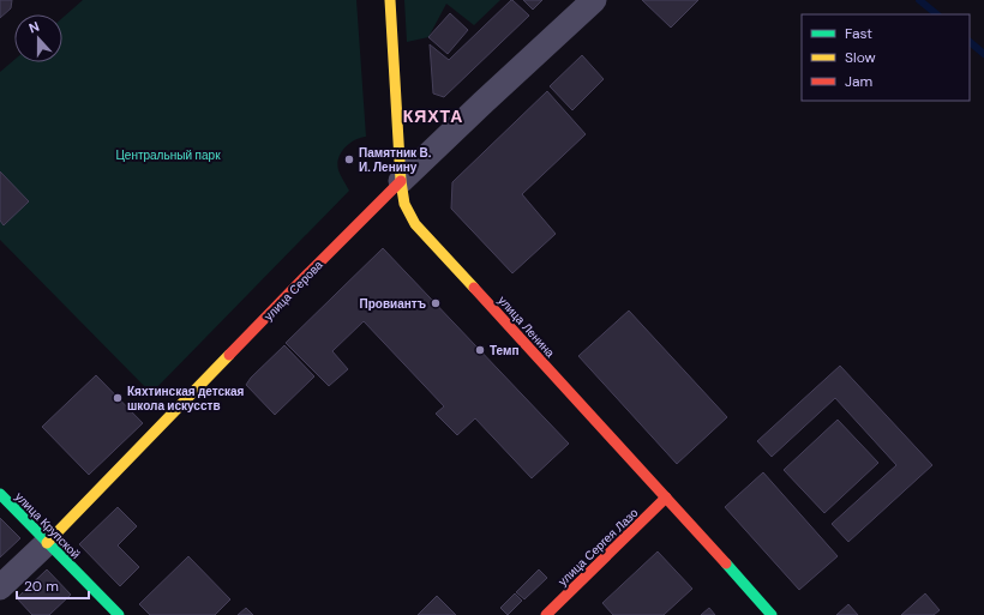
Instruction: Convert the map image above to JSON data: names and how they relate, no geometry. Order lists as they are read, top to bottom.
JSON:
{
  "streets": {
    "street": [
      "улица Серова",
      "улица Ленина",
      "улица Крупской",
      "улица Сергея Лазо"
    ]
  },
  "crossings": [
    ["улица Серова", "улица Ленина"],
    ["улица Серова", "улица Крупской"],
    ["улица Ленина", "улица Сергея Лазо"]
  ],
  "districts": ["КЯХТА"],
  "parks": ["Центральный парк"],
  "places": [
    "Памятник В. И. Ленину",
    "Провиантъ",
    "Темп",
    "Кяхтинская детская школа искусств"
  ],
  "legend": ["Fast", "Slow", "Jam"],
  "scale_bar": "20 m",
  "north": "top"
}
